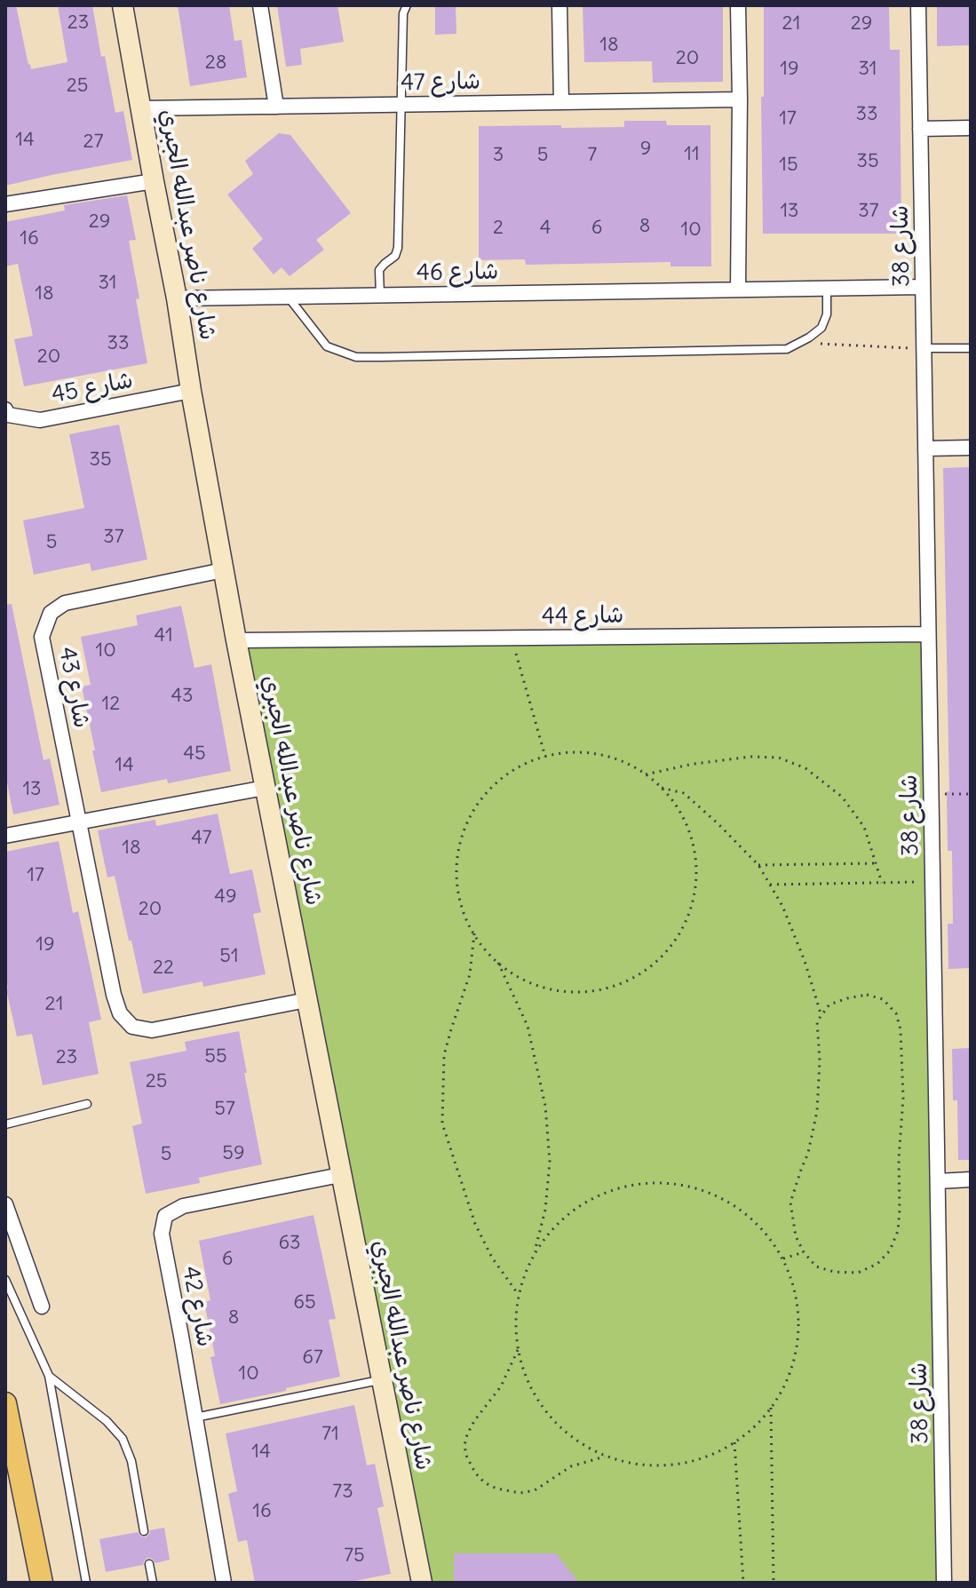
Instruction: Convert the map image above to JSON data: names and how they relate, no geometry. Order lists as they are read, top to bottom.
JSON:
{
  "streets": {
    "street": [
      "شارع 47",
      "شارع ناصر عبدالله الجبري",
      "شارع 38",
      "شارع 46",
      "شارع 45",
      "شارع 44",
      "شارع 43",
      "شارع 42"
    ]
  },
  "crossings": [
    ["شارع 47", "شارع ناصر عبدالله الجبري"],
    ["شارع ناصر عبدالله الجبري", "شارع 46"],
    ["شارع ناصر عبدالله الجبري", "شارع 45"],
    ["شارع ناصر عبدالله الجبري", "شارع 44"],
    ["شارع ناصر عبدالله الجبري", "شارع 43"],
    ["شارع ناصر عبدالله الجبري", "شارع 42"],
    ["شارع 38", "شارع 46"],
    ["شارع 38", "شارع 44"]
  ],
  "house_numbers": [
    "23",
    "21",
    "29",
    "18",
    "20",
    "28",
    "19",
    "31",
    "25",
    "33",
    "17",
    "14",
    "27",
    "9",
    "11",
    "3",
    "5",
    "7",
    "35",
    "15",
    "13",
    "37",
    "29",
    "8",
    "2",
    "4",
    "6",
    "10",
    "16",
    "31",
    "18",
    "33",
    "20",
    "35",
    "37",
    "5",
    "41",
    "10",
    "43",
    "12",
    "45",
    "14",
    "13",
    "47",
    "18",
    "17",
    "49",
    "20",
    "19",
    "51",
    "22",
    "21",
    "55",
    "23",
    "25",
    "57",
    "59",
    "5",
    "63",
    "6",
    "65",
    "8",
    "67",
    "10",
    "71",
    "14",
    "73",
    "16",
    "75"
  ]
}
